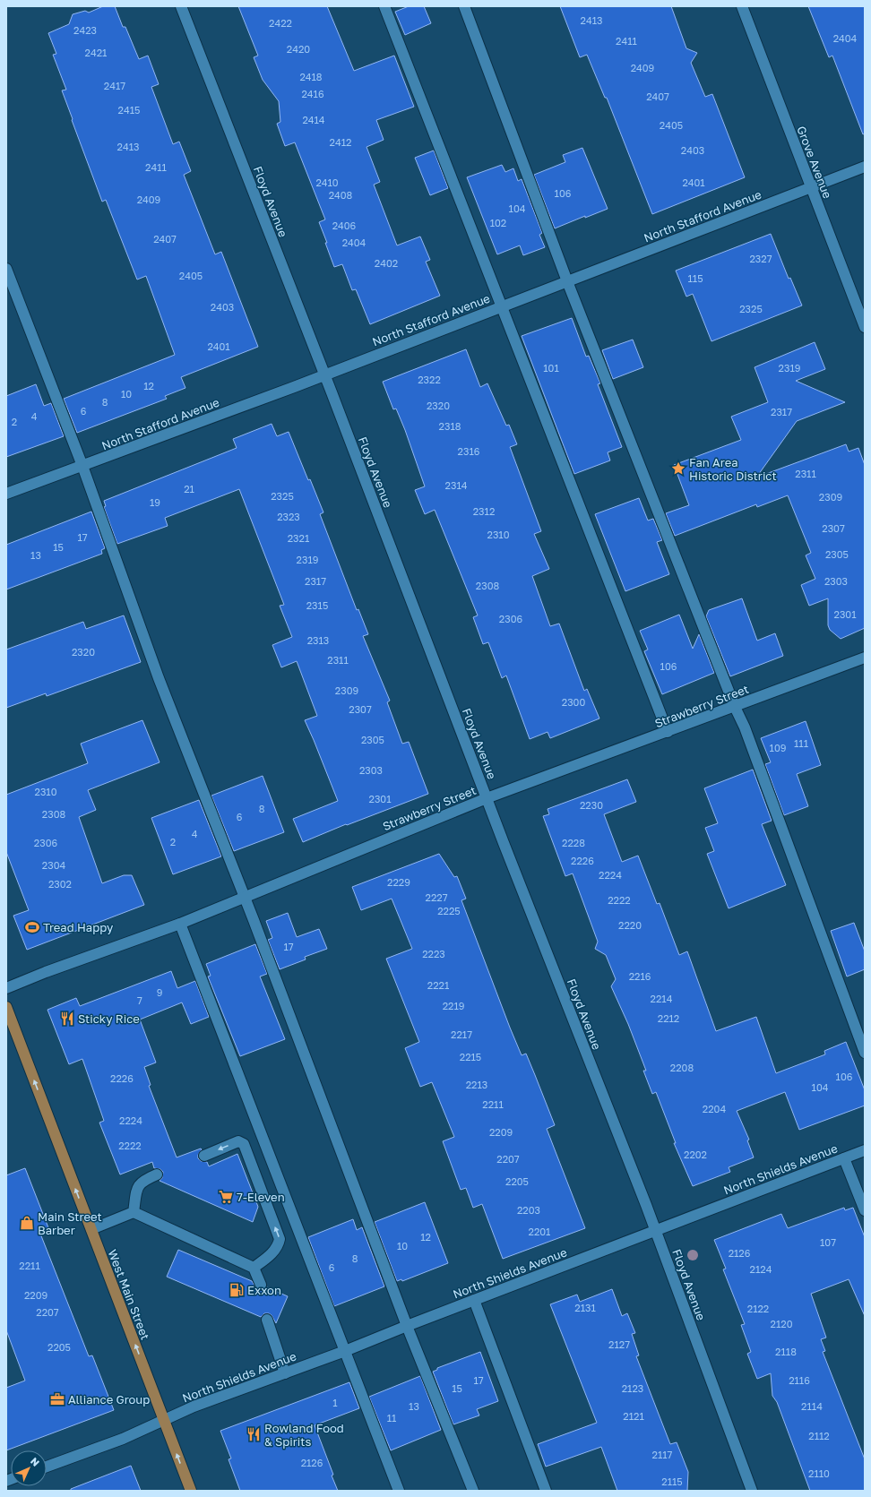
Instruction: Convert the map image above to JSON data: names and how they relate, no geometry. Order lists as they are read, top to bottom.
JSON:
{
  "streets": {
    "main road": ["West Main Street"],
    "street": [
      "Grove Avenue",
      "Floyd Avenue",
      "North Stafford Avenue",
      "Strawberry Street",
      "North Shields Avenue"
    ]
  },
  "crossings": [
    ["Grove Avenue", "North Stafford Avenue"],
    ["Floyd Avenue", "North Stafford Avenue"],
    ["Floyd Avenue", "Strawberry Street"],
    ["Floyd Avenue", "North Shields Avenue"],
    ["North Shields Avenue", "West Main Street"]
  ],
  "one_way": ["West Main Street"],
  "places": {
    "place": ["Fan Area Historic District"],
    "sports": ["Tread Happy"],
    "restaurant": ["Sticky Rice", "Rowland Food & Spirits"],
    "supermarket": ["7-Eleven"],
    "shop": ["Main Street Barber"],
    "fuel station": ["Exxon"],
    "office": ["Alliance Group"]
  },
  "house_numbers": [
    "2413",
    "2422",
    "2423",
    "2404",
    "2411",
    "2420",
    "2421",
    "2409",
    "2418",
    "2417",
    "2416",
    "2407",
    "2415",
    "2414",
    "2405",
    "2412",
    "2413",
    "2403",
    "2411",
    "2410",
    "2401",
    "106",
    "2408",
    "2409",
    "104",
    "102",
    "2406",
    "2407",
    "2404",
    "2327",
    "2402",
    "2405",
    "115",
    "2403",
    "2325",
    "2401",
    "101",
    "2319",
    "2322",
    "12",
    "10",
    "8",
    "2320",
    "6",
    "2317",
    "4",
    "2",
    "2318",
    "2316",
    "2311",
    "2314",
    "21",
    "2325",
    "2309",
    "19",
    "2312",
    "2323",
    "2307",
    "2310",
    "17",
    "2321",
    "15",
    "2305",
    "13",
    "2319",
    "2317",
    "2303",
    "2308",
    "2315",
    "2301",
    "2306",
    "2313",
    "2320",
    "2311",
    "106",
    "2309",
    "2300",
    "2307",
    "2305",
    "111",
    "109",
    "2303",
    "2310",
    "2301",
    "2230",
    "8",
    "2308",
    "6",
    "4",
    "2",
    "2306",
    "2228",
    "2226",
    "2304",
    "2224",
    "2229",
    "2302",
    "2227",
    "2222",
    "2225",
    "2220",
    "17",
    "2223",
    "2216",
    "2221",
    "9",
    "2214",
    "7",
    "2219",
    "2212",
    "2217",
    "2215",
    "2208",
    "106",
    "2226",
    "2213",
    "104",
    "2211",
    "2204",
    "2224",
    "2209",
    "2222",
    "2202",
    "2207",
    "2205",
    "2203",
    "2201",
    "12",
    "107",
    "10",
    "2126",
    "8",
    "2211",
    "6",
    "2124",
    "2209",
    "2131",
    "2122",
    "2207",
    "2120",
    "2127",
    "2205",
    "2118",
    "17",
    "2116",
    "15",
    "2123",
    "1",
    "13",
    "2114",
    "2121",
    "11",
    "2112",
    "2117",
    "2126",
    "2110",
    "2115"
  ],
  "north": "top right"
}
